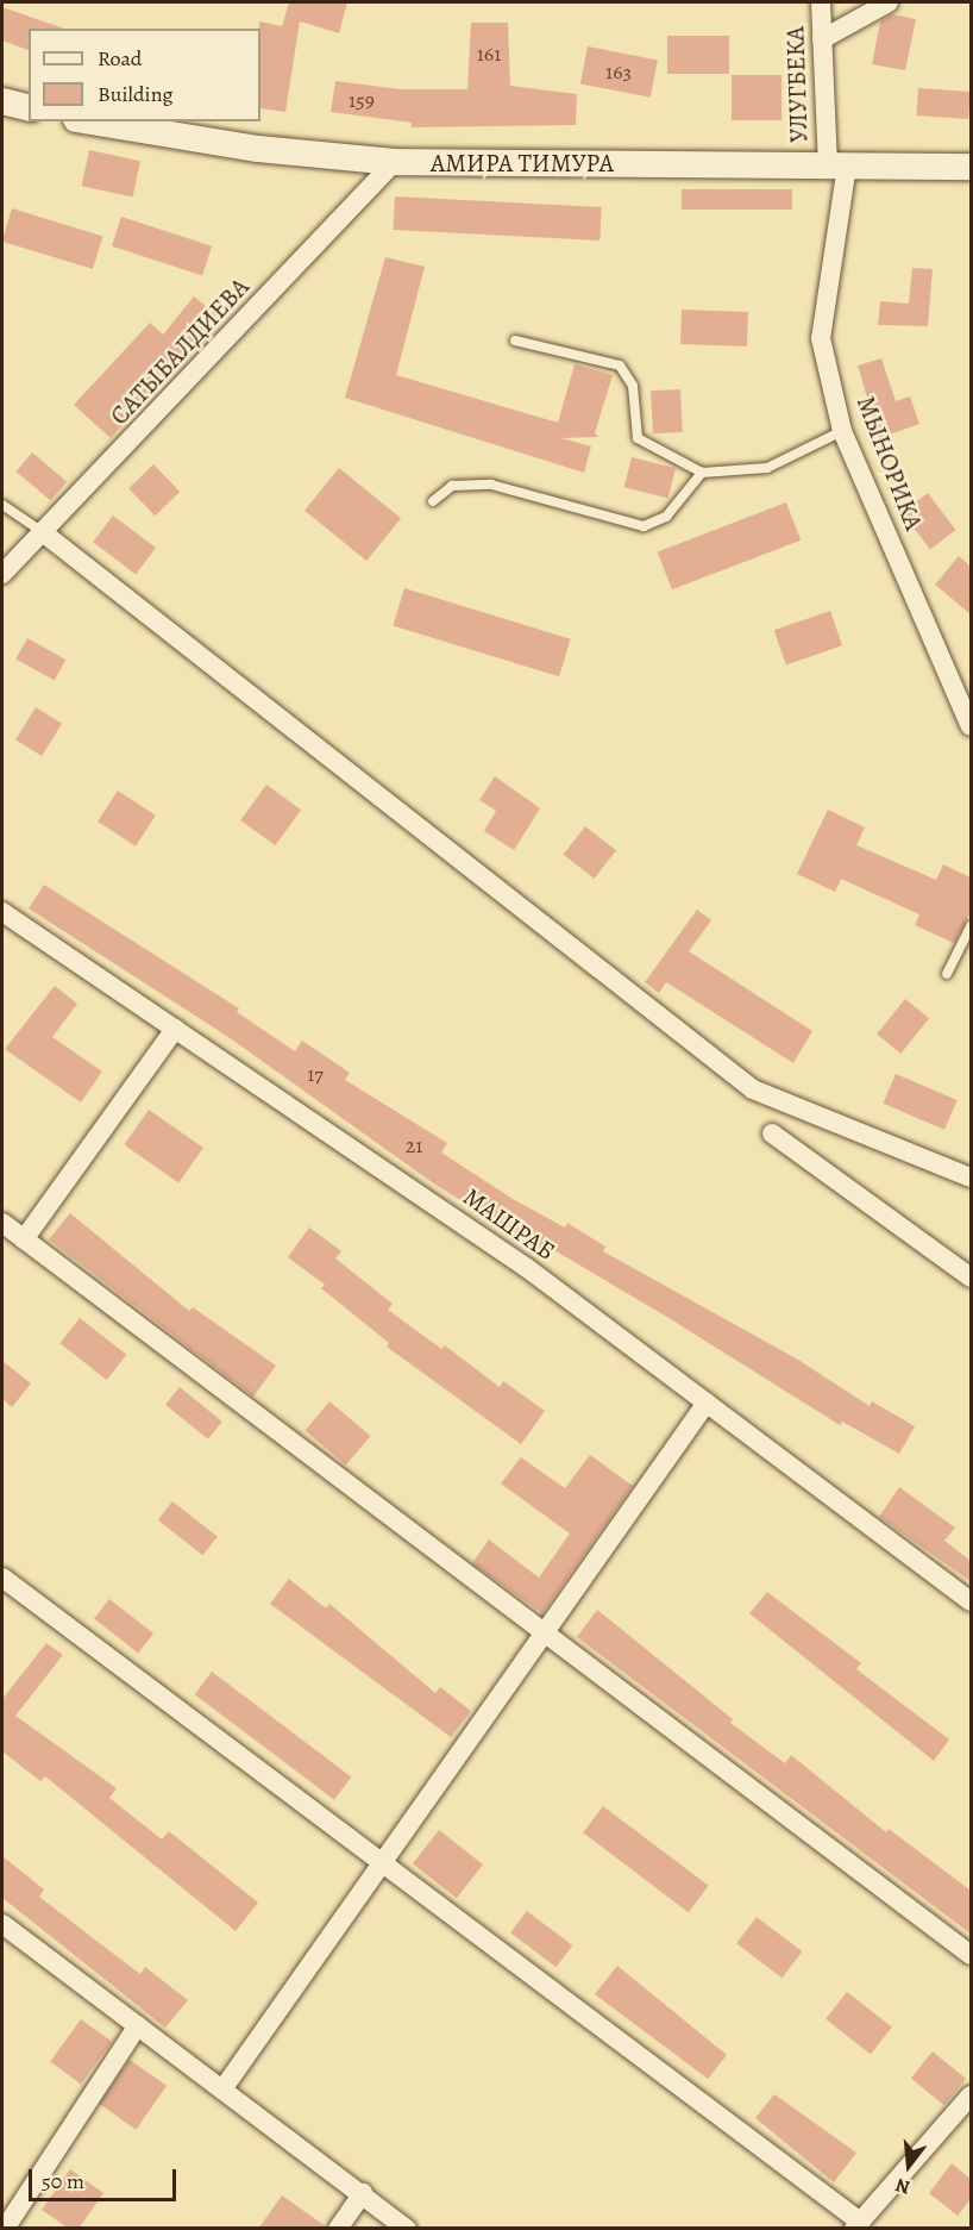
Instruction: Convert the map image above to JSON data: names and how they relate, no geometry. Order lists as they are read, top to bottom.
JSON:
{
  "streets": {
    "street": [
      "УЛУГБЕКА",
      "АМИРА ТИМУРА",
      "САТЫБАЛДИЕВА",
      "МЫНОРИКА",
      "МАШРАБ"
    ]
  },
  "crossings": [
    ["УЛУГБЕКА", "АМИРА ТИМУРА"],
    ["УЛУГБЕКА", "МЫНОРИКА"],
    ["АМИРА ТИМУРА", "САТЫБАЛДИЕВА"],
    ["АМИРА ТИМУРА", "МЫНОРИКА"]
  ],
  "house_numbers": [
    "161",
    "163",
    "159",
    "17",
    "21"
  ],
  "legend": ["Road", "Building"],
  "scale_bar": "50 m",
  "north": "bottom"
}
